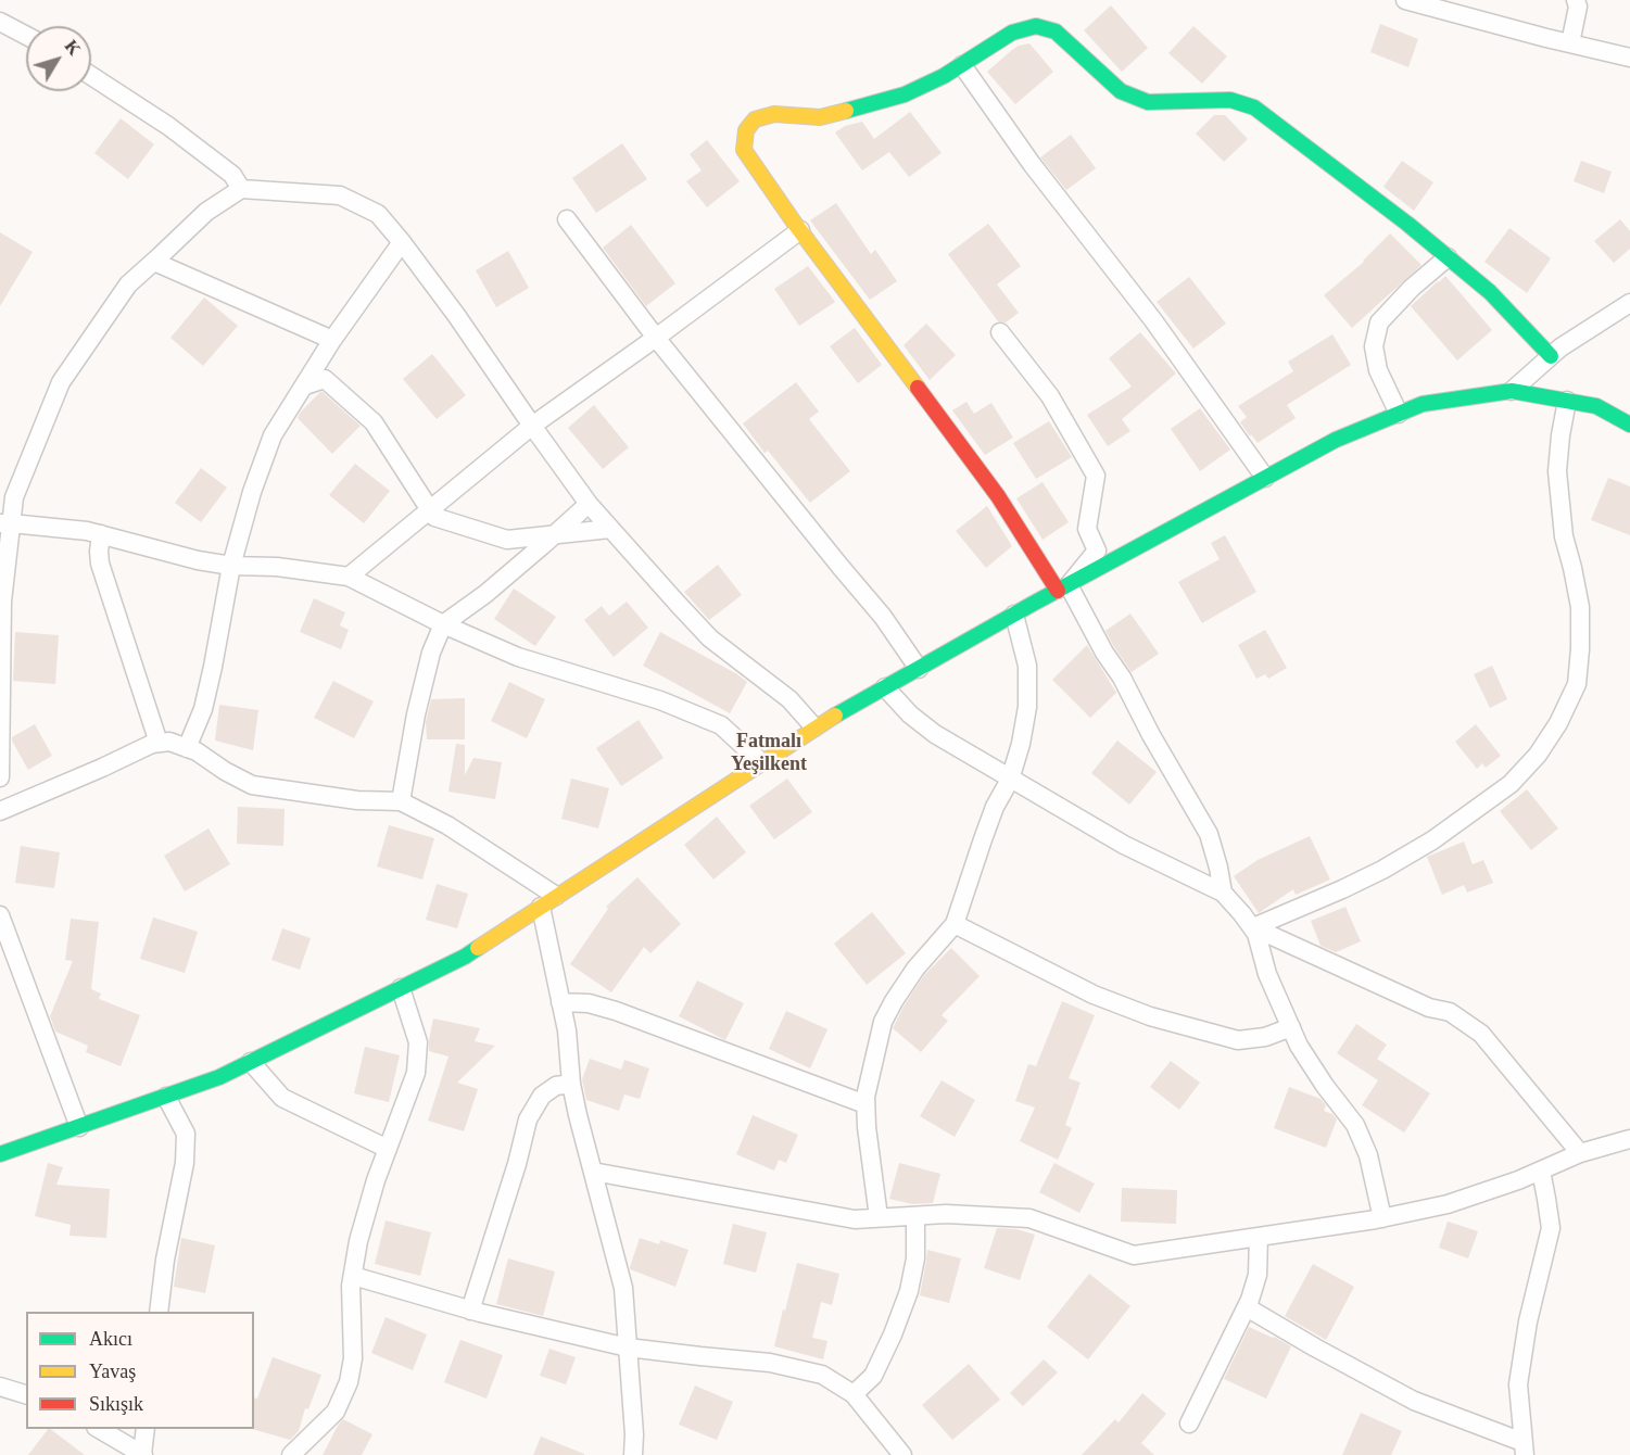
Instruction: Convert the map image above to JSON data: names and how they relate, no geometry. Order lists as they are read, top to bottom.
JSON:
{
  "districts": ["Fatmalı Yeşilkent"],
  "legend": ["Akıcı", "Yavaş", "Sıkışık"],
  "north": "top right"
}
